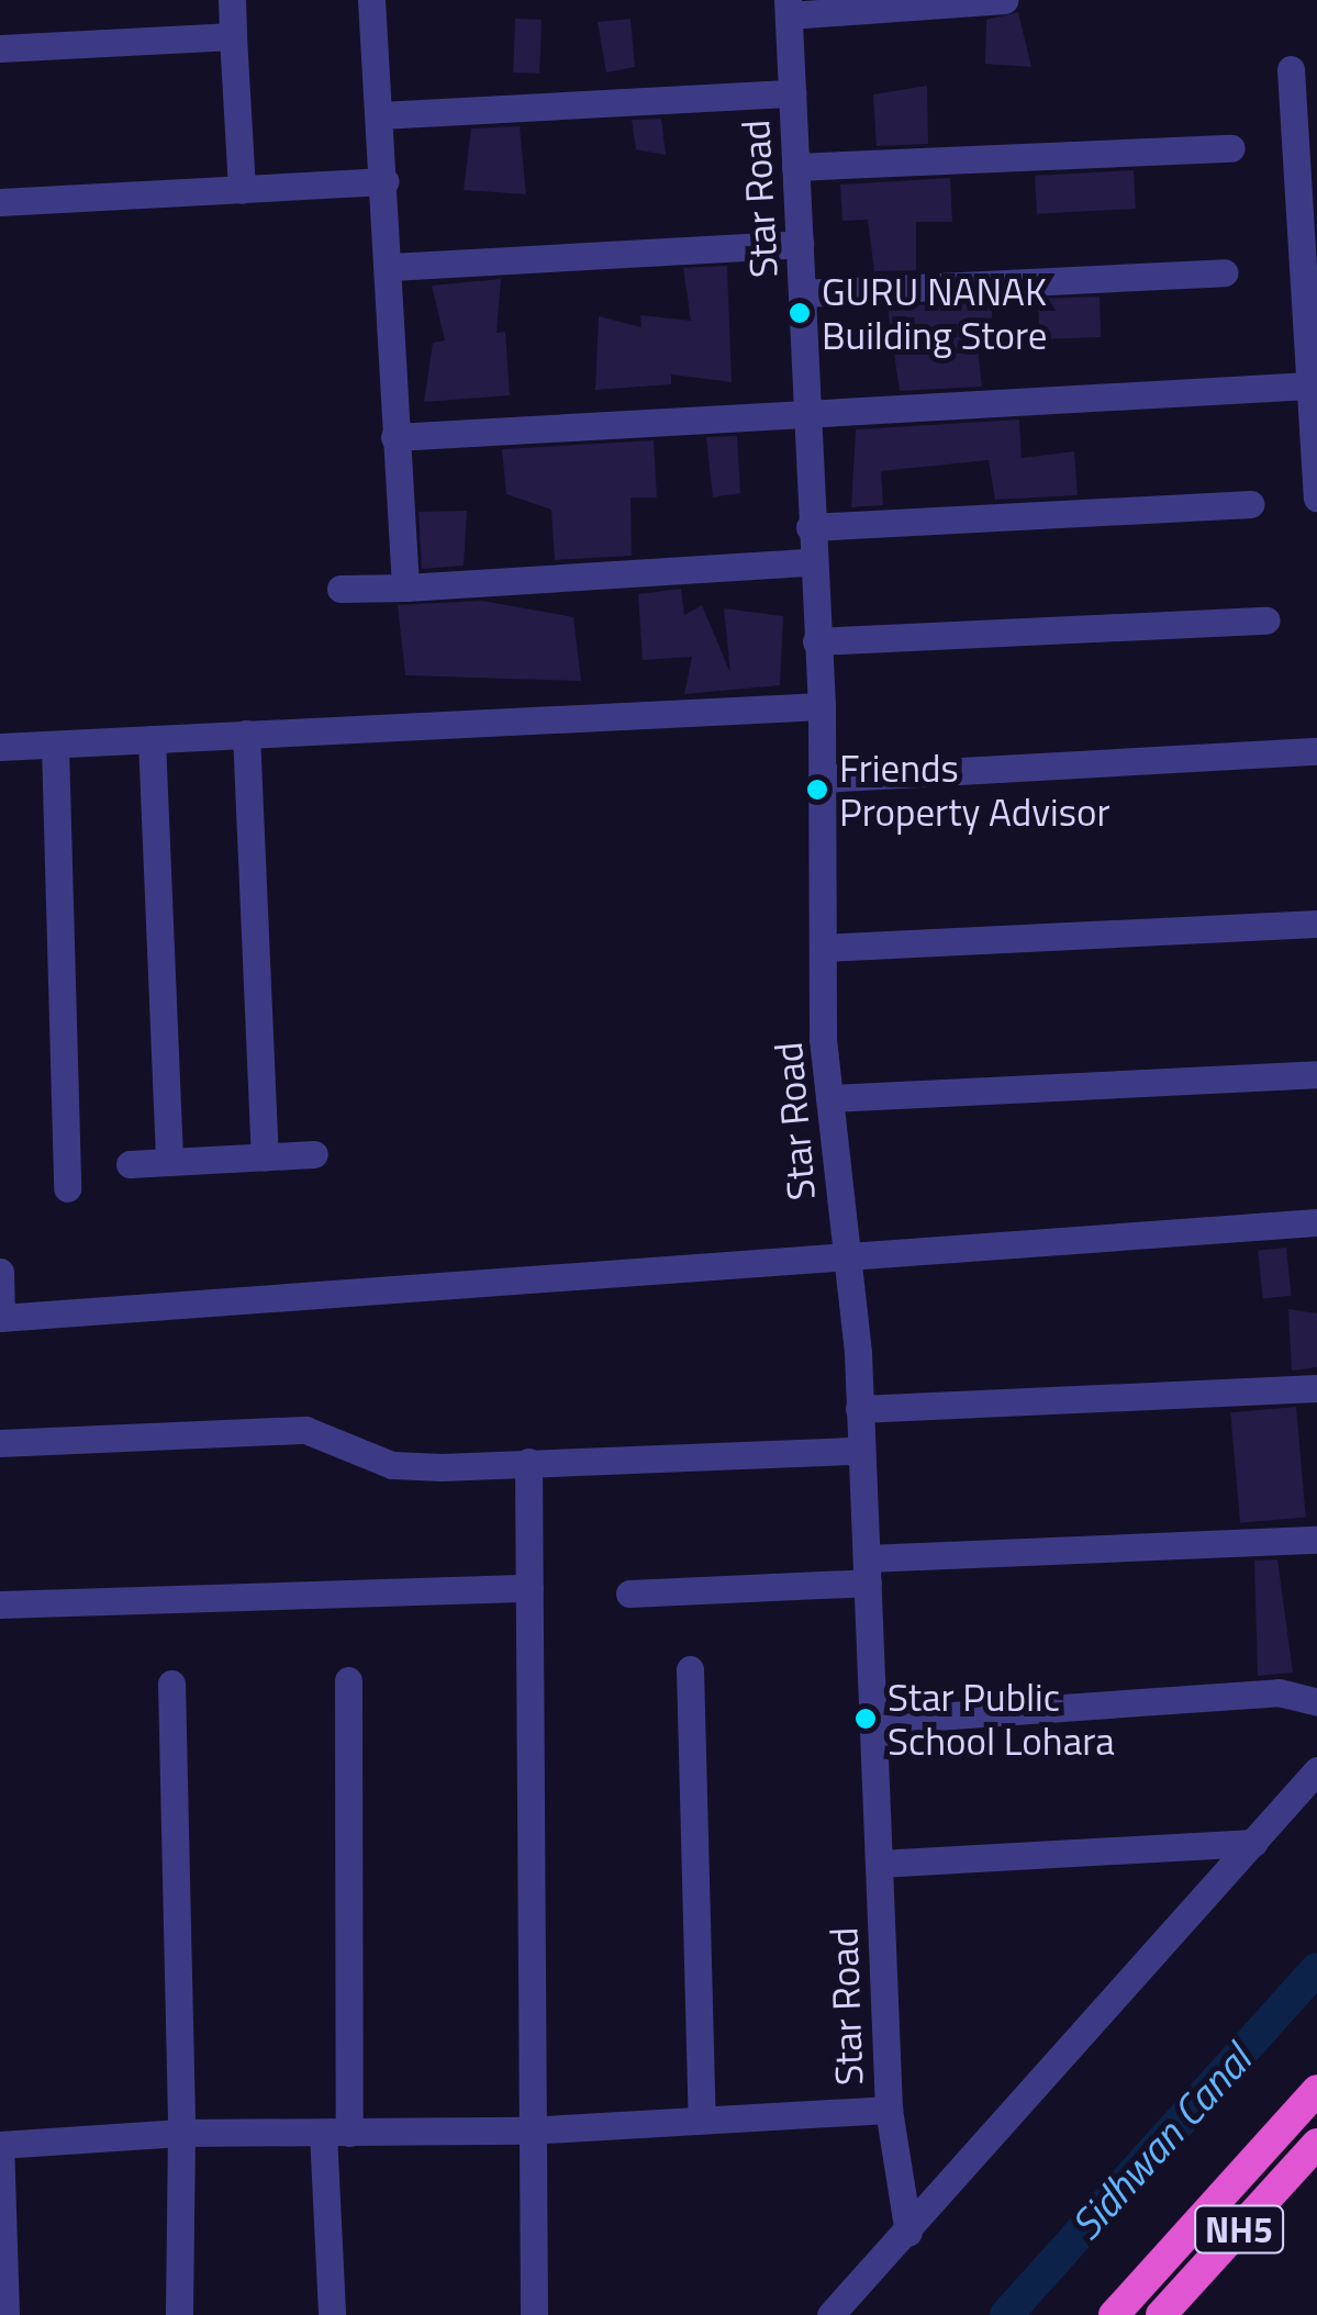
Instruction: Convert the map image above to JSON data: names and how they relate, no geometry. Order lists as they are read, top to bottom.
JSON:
{
  "streets": {
    "highway": ["NH5"],
    "street": ["Star Road"]
  },
  "water": ["Sidhwan Canal"],
  "places": ["GURU NANAK Building Store", "Friends Property Advisor", "Star Public School Lohara"]
}
